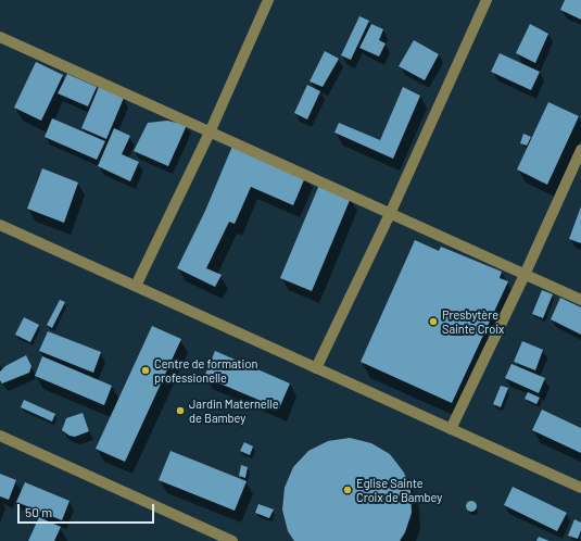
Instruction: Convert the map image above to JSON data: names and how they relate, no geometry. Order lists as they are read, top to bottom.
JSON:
{
  "places": [
    "Presbytère Sainte Croix",
    "Centre de formation professionelle",
    "Jardin Maternelle de Bambey",
    "Eglise Sainte Croix de Bambey"
  ],
  "scale_bar": "50 m"
}
